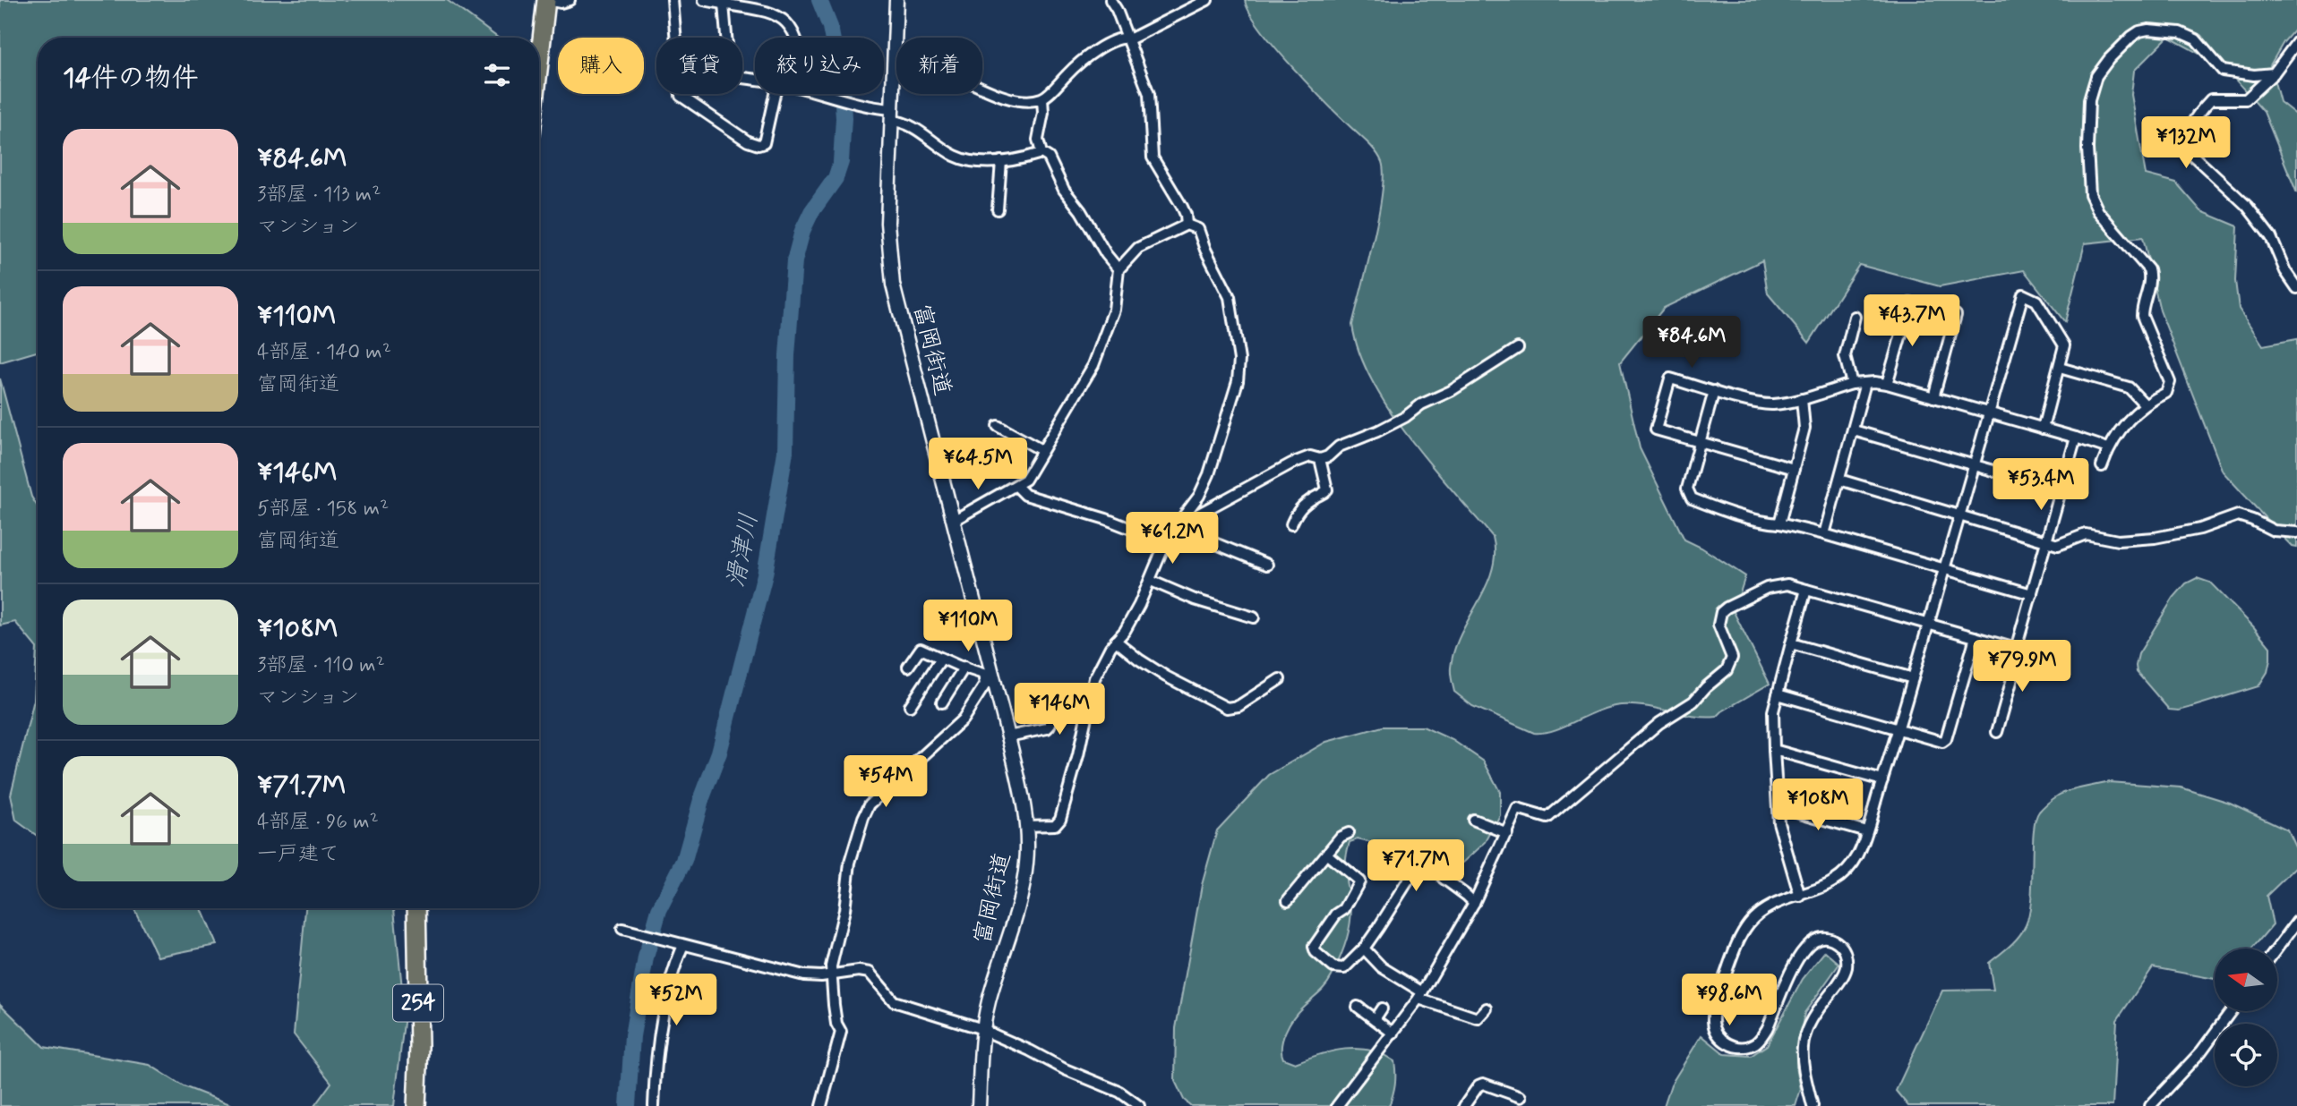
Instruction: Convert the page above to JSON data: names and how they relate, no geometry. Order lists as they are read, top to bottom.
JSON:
{
  "streets": {
    "highway": ["254"],
    "street": ["富岡街道"]
  },
  "water": ["滑津川"],
  "north": "left",
  "page": {
    "chip": [
      "購入",
      "賃貸",
      "絞り込み",
      "新着"
    ],
    "heading": "14件の物件",
    "list": [
      {
        "name": "¥84.6M",
        "note": "3部屋 · 113 m² · マンション"
      },
      {
        "name": "¥110M",
        "note": "4部屋 · 140 m² · 富岡街道"
      },
      {
        "name": "¥146M",
        "note": "5部屋 · 158 m² · 富岡街道"
      },
      {
        "name": "¥108M",
        "note": "3部屋 · 110 m² · マンション"
      },
      {
        "name": "¥71.7M",
        "note": "4部屋 · 96 m² · 一戸建て"
      }
    ],
    "price": [
      "¥132M",
      "¥43.7M",
      "¥84.6M",
      "¥64.5M",
      "¥53.4M",
      "¥61.2M",
      "¥110M",
      "¥79.9M",
      "¥146M",
      "¥54M",
      "¥108M",
      "¥71.7M",
      "¥52M",
      "¥98.6M"
    ]
  }
}
